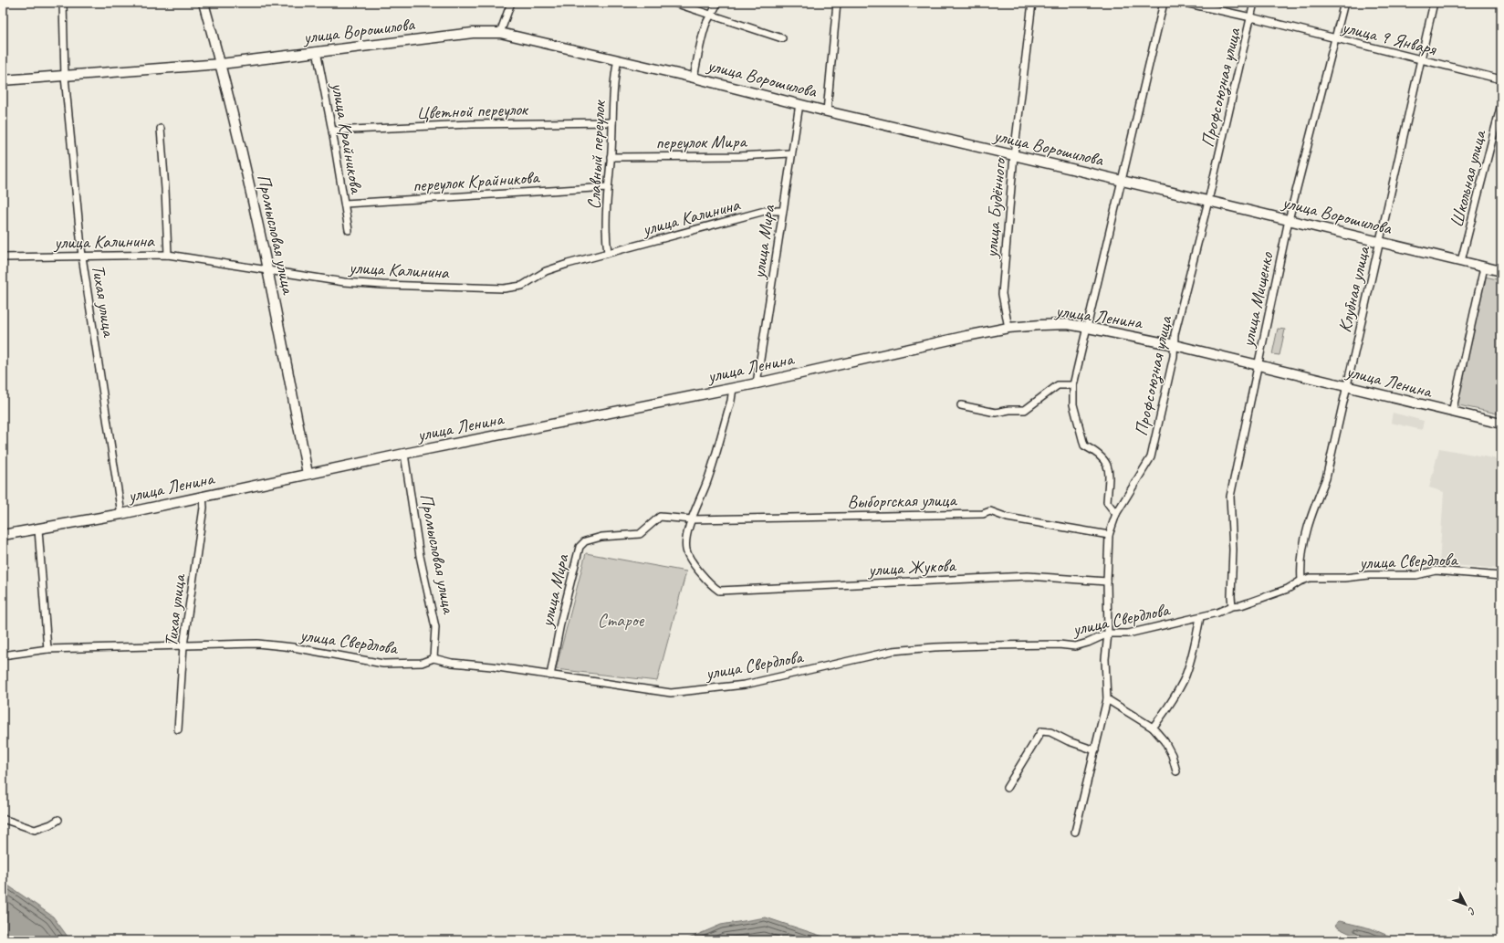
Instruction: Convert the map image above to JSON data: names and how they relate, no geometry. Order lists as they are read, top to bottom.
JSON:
{
  "streets": {
    "main road": ["улица Ворошилова", "Промысловая улица", "улица Ленина"],
    "street": [
      "улица 9 Января",
      "Профсоюзная улица",
      "Цветной переулок",
      "улица Крайникова",
      "переулок Мира",
      "Славный переулок",
      "Школьная улица",
      "переулок Крайникова",
      "улица Будённого",
      "улица Калинина",
      "улица Мира",
      "Клубная улица",
      "улица Мищенко",
      "Тихая улица",
      "Выборгская улица",
      "улица Свердлова",
      "улица Жукова"
    ]
  },
  "crossings": [
    ["улица Ворошилова", "Профсоюзная улица"],
    ["улица Ворошилова", "улица Крайникова"],
    ["улица Ворошилова", "Славный переулок"],
    ["улица Ворошилова", "Школьная улица"],
    ["улица Ворошилова", "улица Будённого"],
    ["улица Ворошилова", "Промысловая улица"],
    ["улица Ворошилова", "улица Мира"],
    ["улица Ворошилова", "Клубная улица"],
    ["улица Ворошилова", "улица Мищенко"],
    ["улица Ворошилова", "Тихая улица"],
    ["улица 9 Января", "Профсоюзная улица"],
    ["улица 9 Января", "Клубная улица"],
    ["улица 9 Января", "улица Мищенко"],
    ["Профсоюзная улица", "улица Ленина"],
    ["Профсоюзная улица", "Выборгская улица"],
    ["Профсоюзная улица", "улица Свердлова"],
    ["Профсоюзная улица", "улица Жукова"],
    ["Цветной переулок", "улица Крайникова"],
    ["Цветной переулок", "Славный переулок"],
    ["улица Крайникова", "переулок Крайникова"],
    ["переулок Мира", "Славный переулок"],
    ["переулок Мира", "улица Мира"],
    ["Славный переулок", "переулок Крайникова"],
    ["Славный переулок", "улица Калинина"],
    ["улица Будённого", "улица Ленина"],
    ["улица Калинина", "Промысловая улица"],
    ["улица Калинина", "улица Мира"],
    ["улица Калинина", "Тихая улица"],
    ["Промысловая улица", "улица Ленина"],
    ["Промысловая улица", "улица Свердлова"],
    ["улица Мира", "улица Ленина"],
    ["улица Мира", "Выборгская улица"],
    ["улица Мира", "улица Свердлова"],
    ["улица Мира", "улица Жукова"],
    ["Клубная улица", "улица Ленина"],
    ["Клубная улица", "улица Свердлова"],
    ["улица Мищенко", "улица Ленина"],
    ["улица Мищенко", "улица Свердлова"],
    ["Тихая улица", "улица Ленина"],
    ["Тихая улица", "улица Свердлова"],
    ["Выборгская улица", "улица Жукова"]
  ],
  "parks": ["Старое"],
  "north": "bottom right"
}
